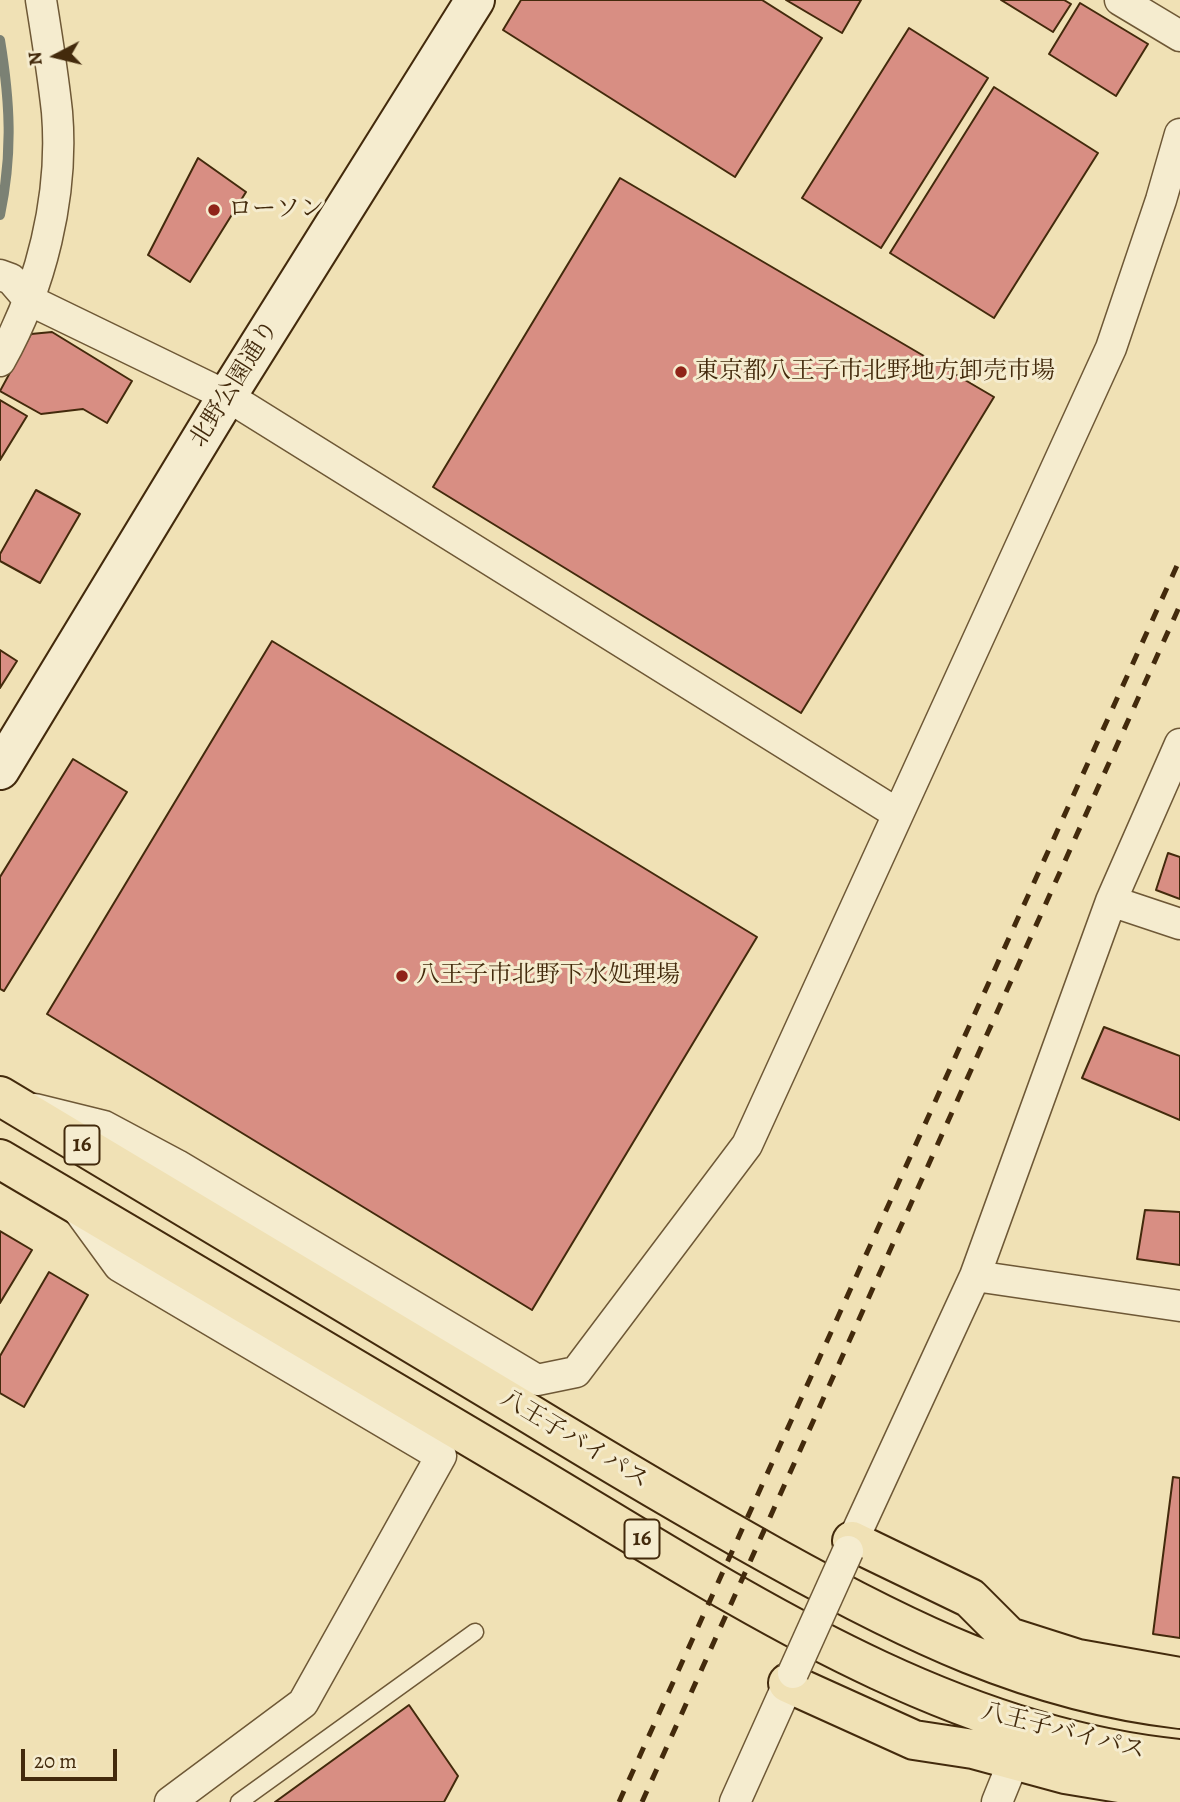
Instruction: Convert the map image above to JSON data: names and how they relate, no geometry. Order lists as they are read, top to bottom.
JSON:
{
  "streets": {
    "highway": ["16", "八王子バイパス"],
    "street": ["北野公園通り"]
  },
  "places": ["ローソン", "東京都八王子市北野地方卸売市場", "八王子市北野下水処理場"],
  "scale_bar": "20 m",
  "north": "left"
}
